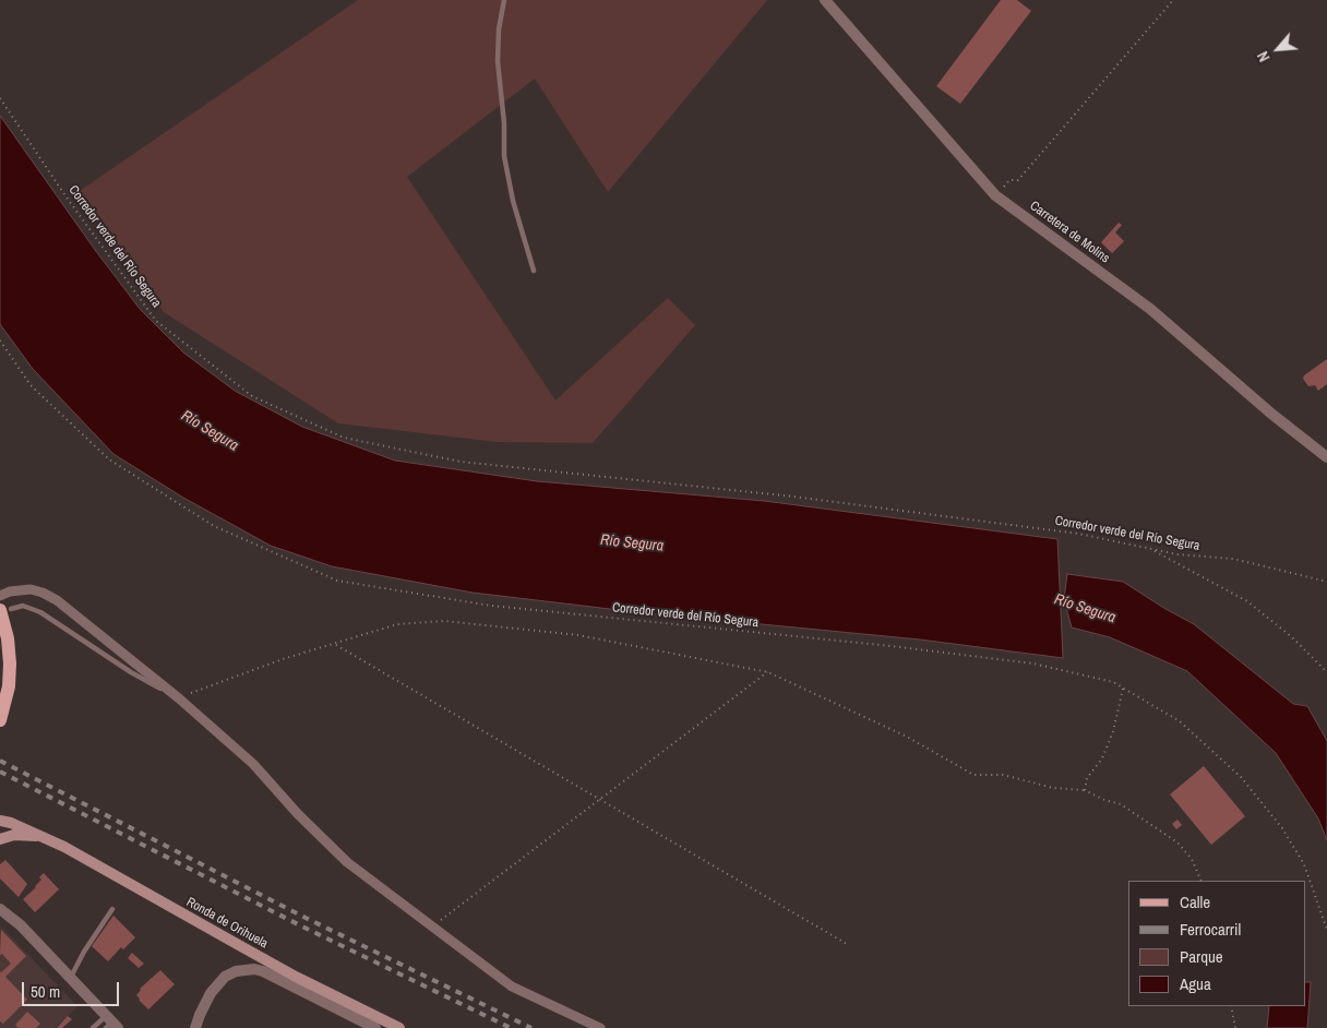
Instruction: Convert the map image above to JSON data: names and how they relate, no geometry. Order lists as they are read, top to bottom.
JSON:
{
  "streets": {
    "main road": ["Ronda de Orihuela"],
    "street": ["Carretera de Molins"],
    "path": ["Corredor verde del Río Segura"]
  },
  "water": ["Río Segura"],
  "legend": [
    "Calle",
    "Ferrocarril",
    "Parque",
    "Agua"
  ],
  "scale_bar": "50 m",
  "north": "bottom left"
}
